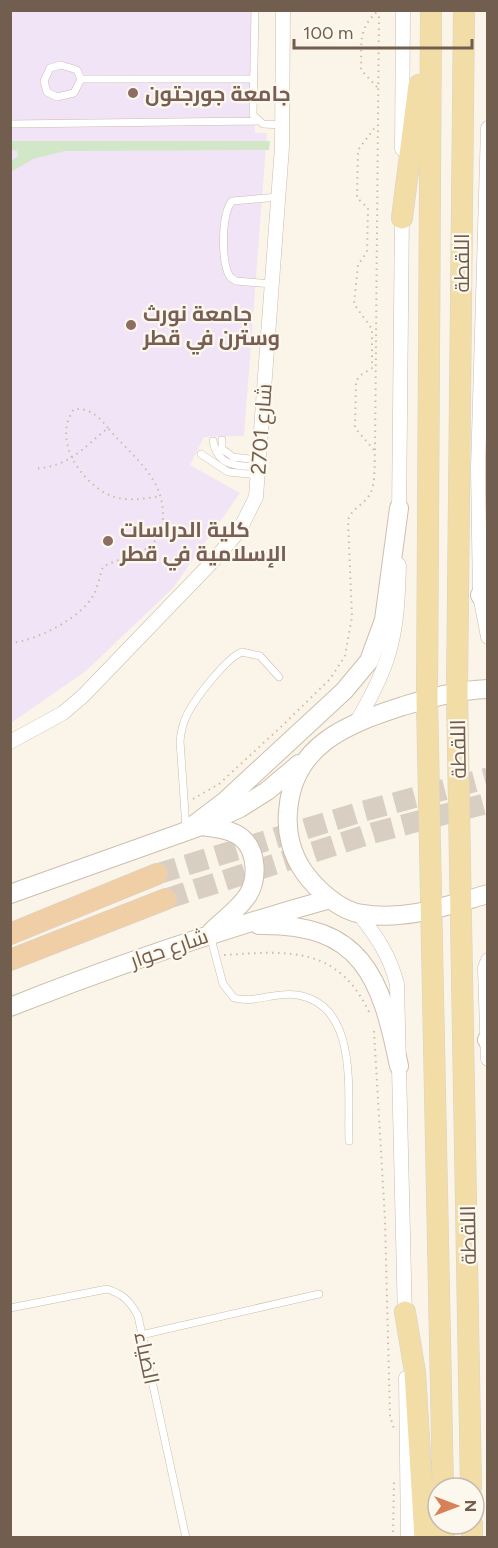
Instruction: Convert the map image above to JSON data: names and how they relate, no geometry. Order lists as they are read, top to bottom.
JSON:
{
  "streets": {
    "main road": ["اللقطة", "شارع حوار"],
    "street": ["شارع 2701"],
    "lane": ["الضياء"]
  },
  "places": ["جامعة جورجتون", "جامعة نورث وسترن في قطر", "كلية الدراسات الإسلامية في قطر"],
  "scale_bar": "100 m",
  "north": "right"
}
